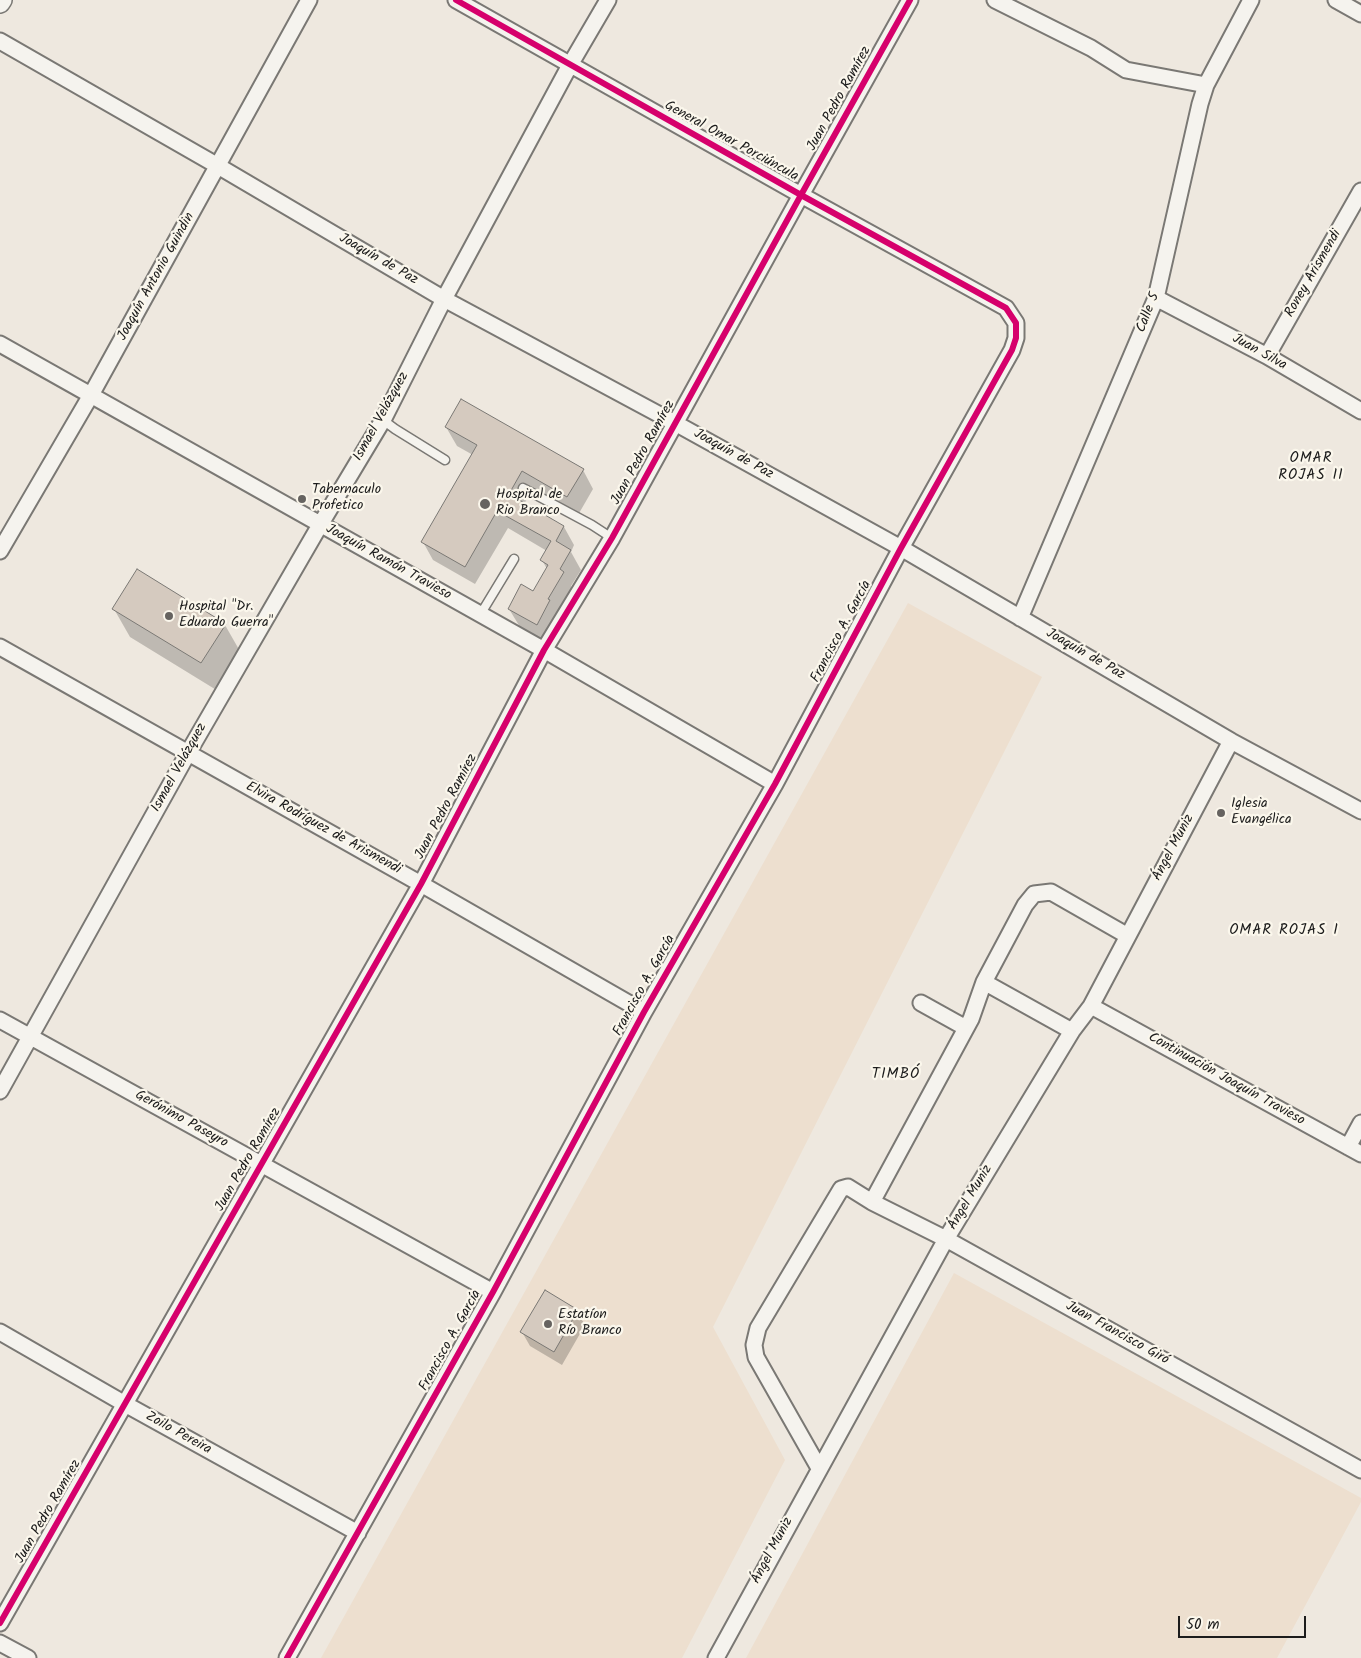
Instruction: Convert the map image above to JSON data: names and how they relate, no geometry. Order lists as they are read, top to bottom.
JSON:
{
  "streets": {
    "street": [
      "Juan Pedro Ramírez",
      "General Omar Porciúncula",
      "Joaquín de Paz",
      "Roney Arismendi",
      "Joaquín Antonio Guindin",
      "Calle 5",
      "Juan Silva",
      "Ismael Velázquez",
      "Joaquín Ramón Travieso",
      "Francisco A. García",
      "Elvira Rodríguez de Arismendi",
      "Ángel Muniz",
      "Continuación Joaquín Travieso",
      "Gerónimo Paseyro",
      "Juan Francisco Giró",
      "Zoilo Pereira"
    ]
  },
  "crossings": [
    ["Juan Pedro Ramírez", "General Omar Porciúncula"],
    ["Juan Pedro Ramírez", "Joaquín de Paz"],
    ["Juan Pedro Ramírez", "Joaquín Ramón Travieso"],
    ["Juan Pedro Ramírez", "Elvira Rodríguez de Arismendi"],
    ["Juan Pedro Ramírez", "Gerónimo Paseyro"],
    ["Juan Pedro Ramírez", "Zoilo Pereira"],
    ["General Omar Porciúncula", "Ismael Velázquez"],
    ["General Omar Porciúncula", "Francisco A. García"],
    ["Joaquín de Paz", "Joaquín Antonio Guindin"],
    ["Joaquín de Paz", "Calle 5"],
    ["Joaquín de Paz", "Ismael Velázquez"],
    ["Joaquín de Paz", "Francisco A. García"],
    ["Joaquín de Paz", "Ángel Muniz"],
    ["Roney Arismendi", "Juan Silva"],
    ["Joaquín Antonio Guindin", "Joaquín Ramón Travieso"],
    ["Calle 5", "Juan Silva"],
    ["Ismael Velázquez", "Joaquín Ramón Travieso"],
    ["Ismael Velázquez", "Elvira Rodríguez de Arismendi"],
    ["Ismael Velázquez", "Gerónimo Paseyro"],
    ["Joaquín Ramón Travieso", "Francisco A. García"],
    ["Francisco A. García", "Elvira Rodríguez de Arismendi"],
    ["Francisco A. García", "Gerónimo Paseyro"],
    ["Francisco A. García", "Zoilo Pereira"],
    ["Ángel Muniz", "Continuación Joaquín Travieso"],
    ["Ángel Muniz", "Juan Francisco Giró"]
  ],
  "districts": ["OMAR ROJAS II", "OMAR ROJAS I", "TIMBÓ"],
  "places": [
    "Tabernaculo Profetico",
    "Hospital de Rio Branco",
    "Hospital \"Dr. Eduardo Guerra\"",
    "Iglesia Evangélica",
    "Estatíon Río Branco"
  ],
  "scale_bar": "50 m"
}
